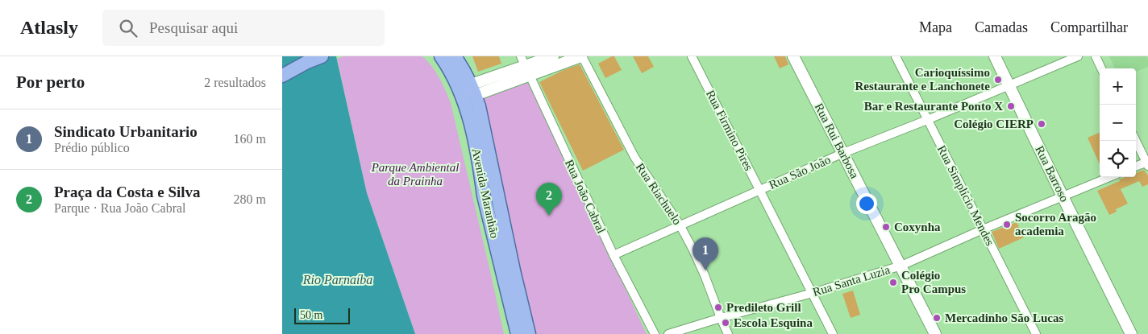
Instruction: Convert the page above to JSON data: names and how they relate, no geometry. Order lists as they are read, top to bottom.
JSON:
{
  "streets": {
    "main road": ["Avenida Maranhão"],
    "street": [
      "Rua Firmino Pires",
      "Rua Rui Barbosa",
      "Rua São João",
      "Rua Barroso",
      "Rua Riachuelo",
      "Rua Simplício Mendes",
      "Rua João Cabral",
      "Rua Santa Luzia"
    ]
  },
  "crossings": [
    ["Rua Firmino Pires", "Rua São João"],
    ["Rua Firmino Pires", "Rua Santa Luzia"],
    ["Rua Rui Barbosa", "Rua São João"],
    ["Rua Rui Barbosa", "Rua Santa Luzia"],
    ["Rua São João", "Rua Barroso"],
    ["Rua São João", "Rua Riachuelo"],
    ["Rua São João", "Rua Simplício Mendes"],
    ["Rua São João", "Rua João Cabral"],
    ["Rua Barroso", "Rua Santa Luzia"],
    ["Rua Riachuelo", "Rua Santa Luzia"],
    ["Rua Simplício Mendes", "Rua Santa Luzia"]
  ],
  "water": ["Rio Parnaíba"],
  "parks": ["Parque Ambiental da Prainha"],
  "places": [
    "Carioquíssimo Restaurante e Lanchonete",
    "Bar e Restaurante Ponto X",
    "Colégio CIERP",
    "Socorro Aragão academia",
    "Coxynha",
    "Colégio Pro Campus",
    "Predileto Grill",
    "Mercadinho São Lucas",
    "Escola Esquina"
  ],
  "scale_bar": "50 m",
  "page": {
    "header": "Atlasly",
    "search": "Pesquisar aqui",
    "nav": ["Mapa", "Camadas", "Compartilhar"],
    "heading": ["Por perto", "2 resultados"],
    "map_buttons": ["+", "−"],
    "list": [
      {
        "mark": "1",
        "name": "Sindicato Urbanitario",
        "note": "Prédio público",
        "value": "160 m"
      },
      {
        "mark": "2",
        "name": "Praça da Costa e Silva",
        "note": "Parque · Rua João Cabral",
        "value": "280 m"
      }
    ],
    "pins": ["2", "1"],
    "scale": "50 m"
  }
}
